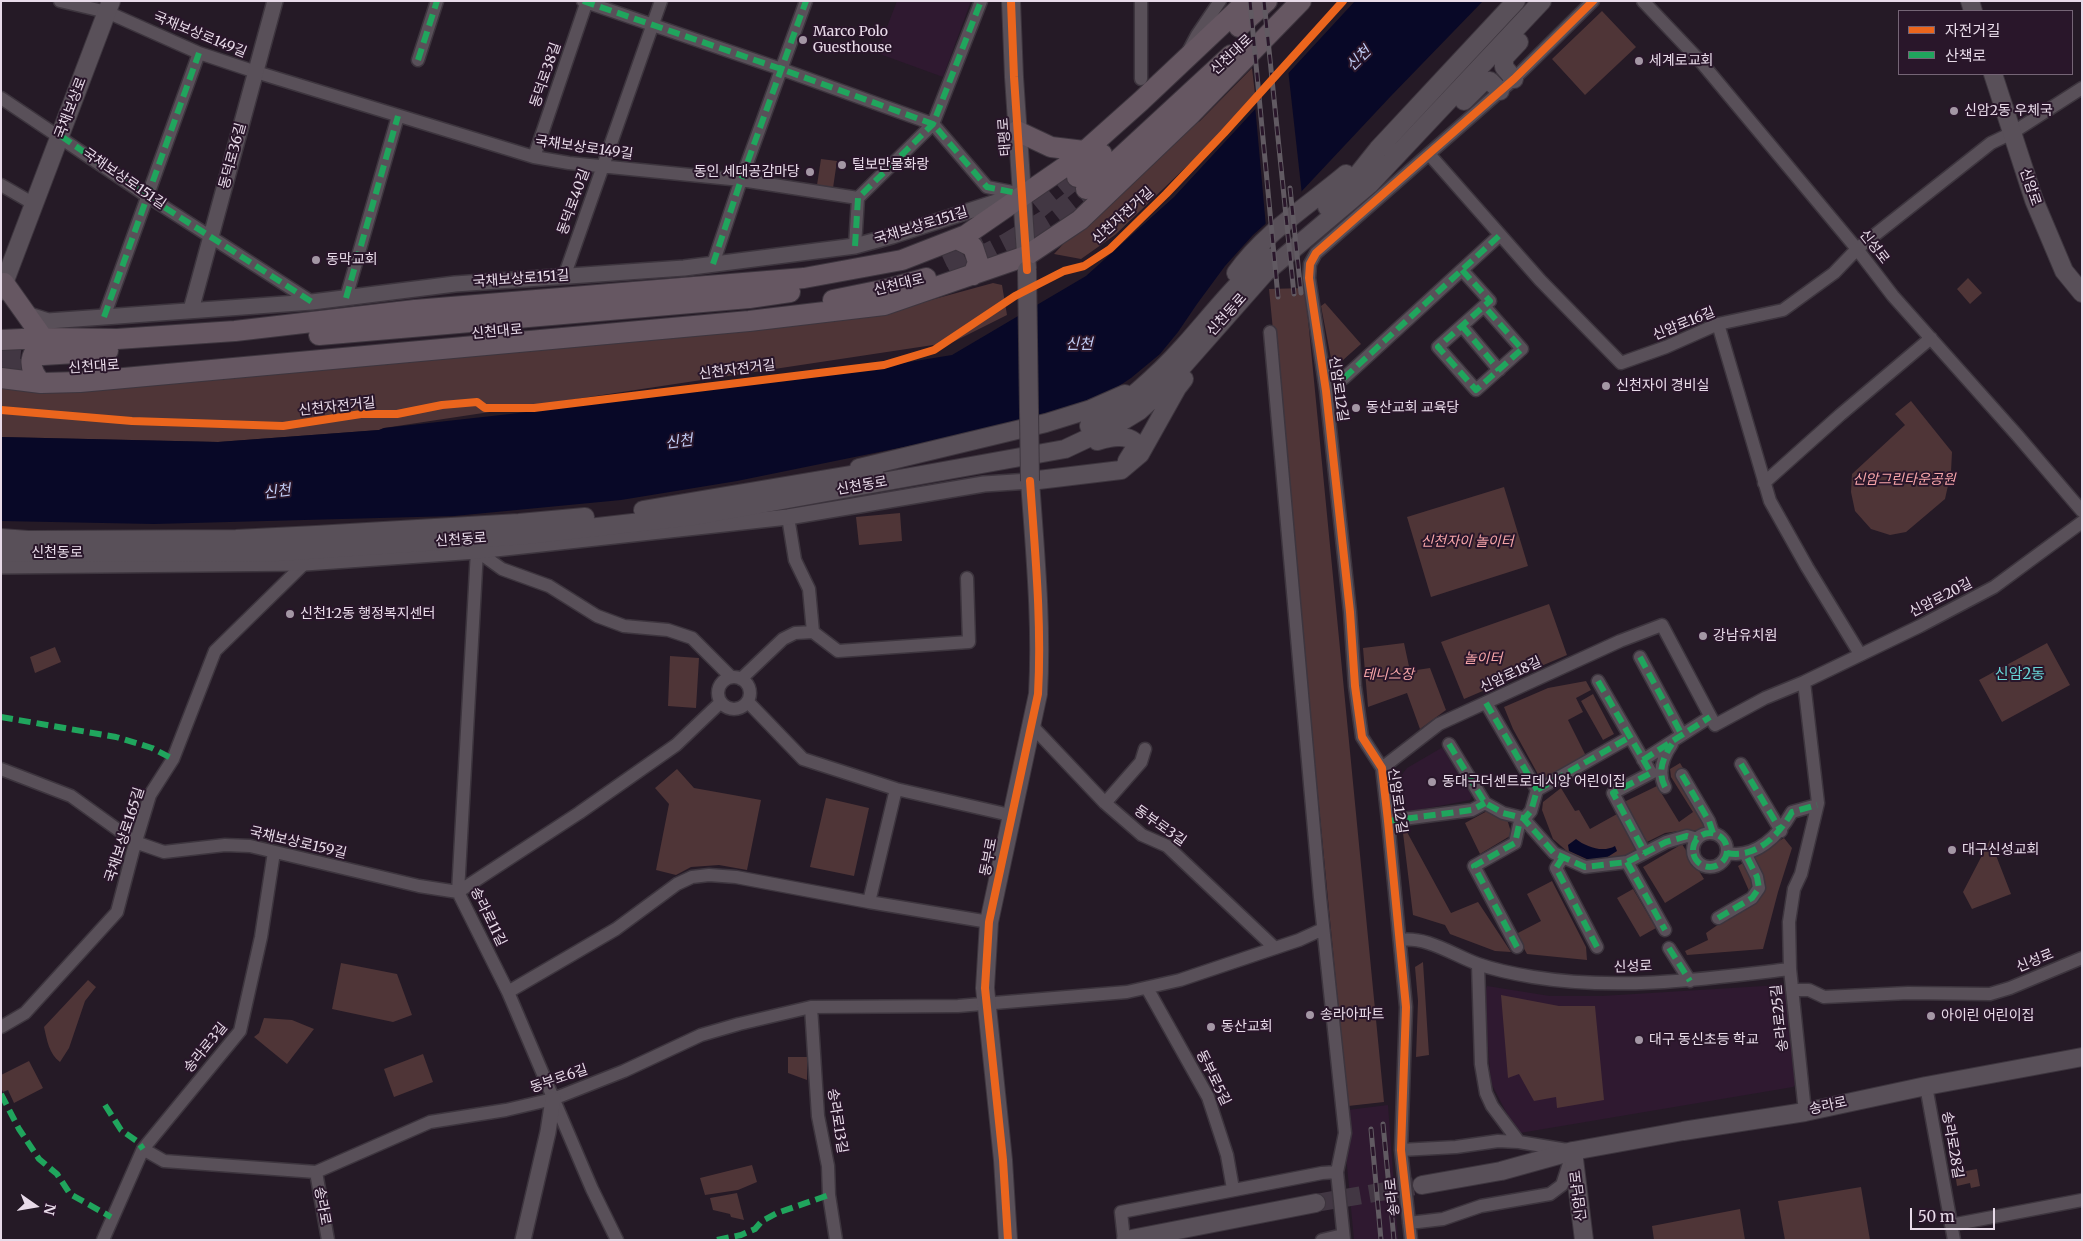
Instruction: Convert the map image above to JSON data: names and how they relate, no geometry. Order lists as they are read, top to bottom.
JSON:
{
  "streets": {
    "highway": ["신천대로"],
    "main road": [
      "국채보상로",
      "태평로",
      "신암로",
      "신천동로",
      "동부로",
      "송라로",
      "신암남로"
    ],
    "street": [
      "국채보상로149길",
      "동덕로38길",
      "동덕로36길",
      "국채보상로151길",
      "동덕로40길",
      "신성로",
      "신암로16길",
      "신암로12길",
      "신암로20길",
      "신암로18길",
      "동부로3길",
      "국채보상로165길",
      "국채보상로159길",
      "송라로11길",
      "송라로25길",
      "송라로3길",
      "동부로5길",
      "동부로6길",
      "송라로13길",
      "송라로28길"
    ],
    "cycle path": ["신천자전거길"]
  },
  "crossings": [
    ["국채보상로149길", "동덕로38길"],
    ["국채보상로149길", "국채보상로"],
    ["국채보상로149길", "동덕로36길"],
    ["국채보상로149길", "동덕로40길"],
    ["국채보상로", "국채보상로151길"],
    ["태평로", "국채보상로151길"],
    ["태평로", "신천동로"],
    ["태평로", "동부로"],
    ["동덕로36길", "국채보상로151길"],
    ["국채보상로151길", "동덕로40길"],
    ["신암로", "신암로16길"],
    ["신성로", "신암로16길"],
    ["신성로", "신암로12길"],
    ["신성로", "송라로25길"],
    ["신성로", "송라로"],
    ["신천동로", "국채보상로165길"],
    ["신천동로", "동부로"],
    ["신천동로", "송라로11길"],
    ["신암로16길", "신암로12길"],
    ["신암로12길", "신암로18길"],
    ["신암로12길", "송라로"],
    ["신암로20길", "신암로18길"],
    ["동부로3길", "동부로"],
    ["동부로3길", "동부로6길"],
    ["국채보상로165길", "국채보상로159길"],
    ["국채보상로159길", "송라로11길"],
    ["국채보상로159길", "송라로3길"],
    ["동부로", "동부로6길"],
    ["송라로11길", "동부로6길"],
    ["송라로25길", "송라로"],
    ["송라로3길", "동부로6길"],
    ["동부로5길", "동부로6길"],
    ["동부로6길", "송라로"],
    ["동부로6길", "송라로13길"],
    ["송라로", "송라로28길"],
    ["송라로", "신암남로"]
  ],
  "districts": ["신암2동"],
  "water": ["신천"],
  "parks": [
    "신암그린타운공원",
    "신천자이 놀이터",
    "놀이터",
    "테니스장"
  ],
  "places": [
    "Marco Polo Guesthouse",
    "세계로교회",
    "신암2동 우체국",
    "털보만물화랑",
    "동인 세대공감마당",
    "동막교회",
    "신천자이 경비실",
    "동산교회 교육당",
    "신천1·2동 행정복지센터",
    "강남유치원",
    "동대구더센트로데시앙 어린이집",
    "대구신성교회",
    "송라아파트",
    "아이린 어린이집",
    "동산교회",
    "대구 동신초등 학교"
  ],
  "legend": ["자전거길", "산책로"],
  "scale_bar": "50 m",
  "north": "right"
}
